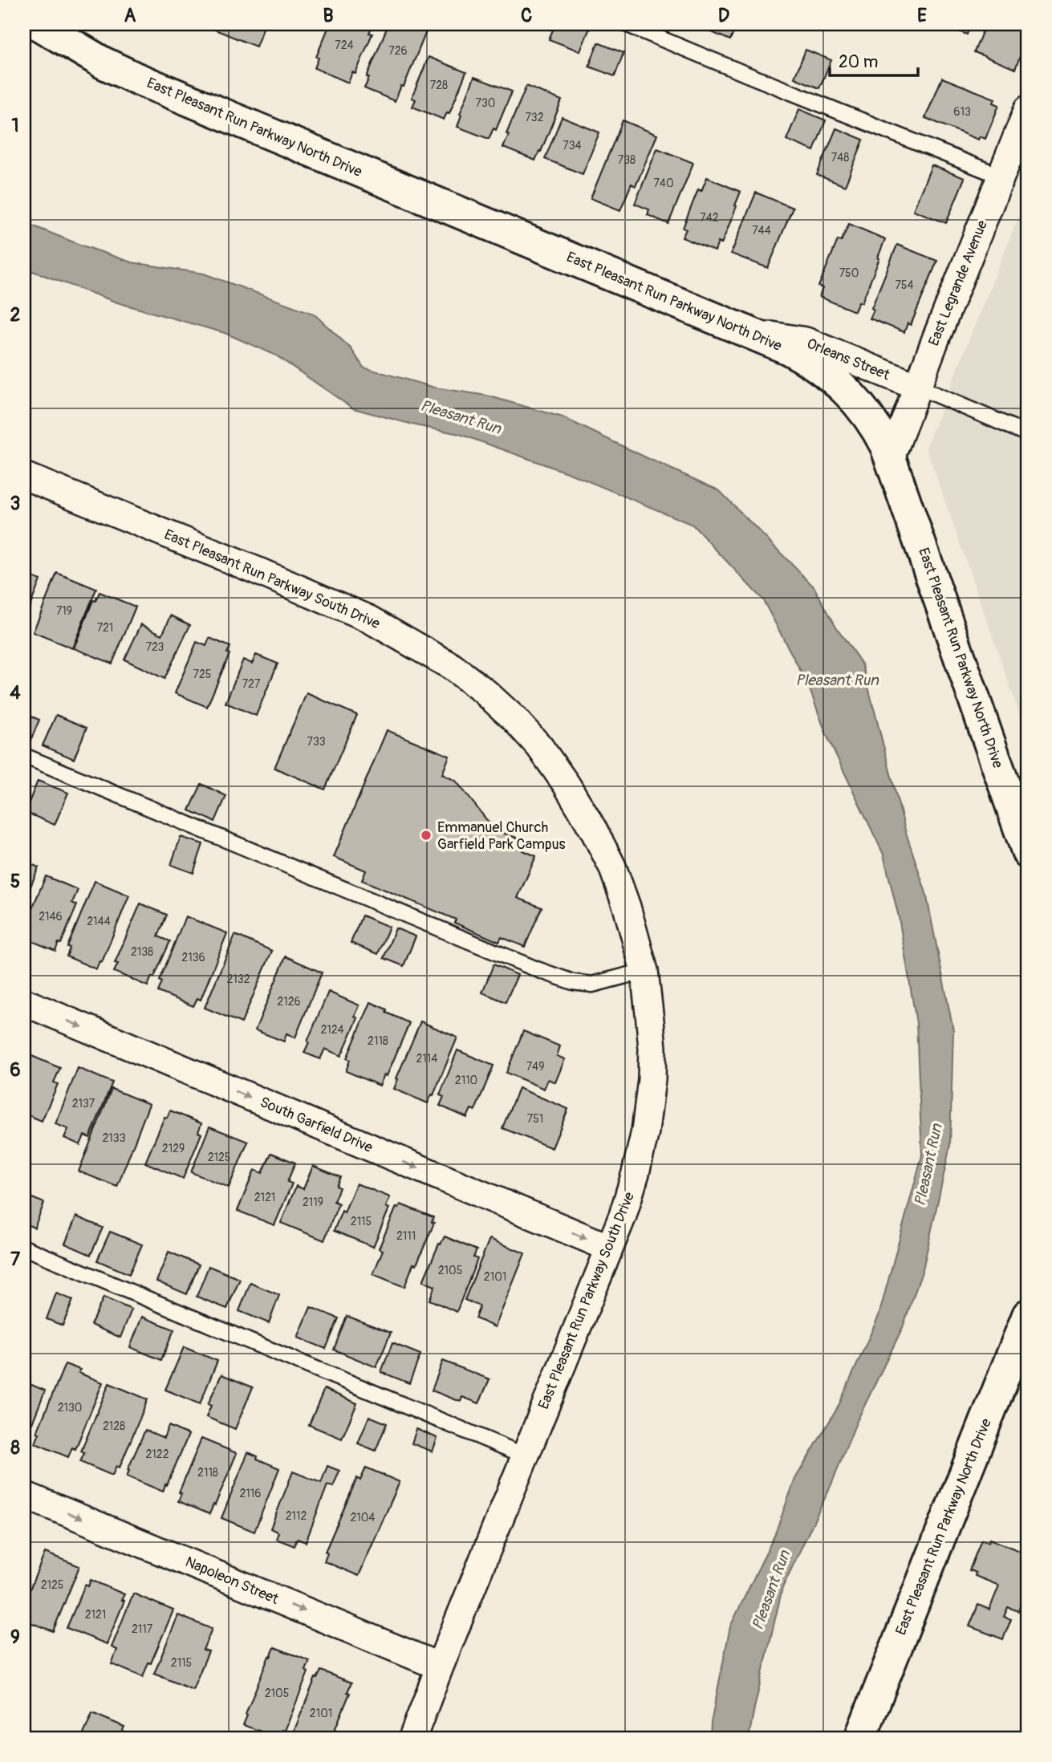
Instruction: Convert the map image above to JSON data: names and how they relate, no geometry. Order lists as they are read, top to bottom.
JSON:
{
  "streets": {
    "street": [
      "East Pleasant Run Parkway North Drive",
      "East Legrande Avenue",
      "Orleans Street",
      "East Pleasant Run Parkway South Drive",
      "South Garfield Drive",
      "Napoleon Street"
    ]
  },
  "crossings": [
    ["East Pleasant Run Parkway North Drive", "East Legrande Avenue"],
    ["East Pleasant Run Parkway North Drive", "Orleans Street"],
    ["East Legrande Avenue", "Orleans Street"],
    ["East Pleasant Run Parkway South Drive", "South Garfield Drive"],
    ["East Pleasant Run Parkway South Drive", "Napoleon Street"]
  ],
  "one_way": ["South Garfield Drive", "Napoleon Street"],
  "water": ["Pleasant Run"],
  "places": ["Emmanuel Church Garfield Park Campus"],
  "house_numbers": [
    "724",
    "726",
    "728",
    "730",
    "613",
    "732",
    "734",
    "748",
    "738",
    "740",
    "742",
    "744",
    "750",
    "754",
    "719",
    "721",
    "723",
    "725",
    "727",
    "733",
    "2146",
    "2144",
    "2138",
    "2136",
    "2132",
    "2126",
    "2124",
    "2118",
    "2114",
    "749",
    "2110",
    "2137",
    "751",
    "2133",
    "2129",
    "2125",
    "2121",
    "2119",
    "2115",
    "2111",
    "2105",
    "2101",
    "2130",
    "2128",
    "2122",
    "2118",
    "2116",
    "2112",
    "2104",
    "2125",
    "2121",
    "2117",
    "2115",
    "2105",
    "2101"
  ],
  "scale_bar": "20 m",
  "grid": {
    "columns": [
      "A",
      "B",
      "C",
      "D",
      "E"
    ],
    "rows": [
      "1",
      "2",
      "3",
      "4",
      "5",
      "6",
      "7",
      "8",
      "9"
    ]
  }
}
